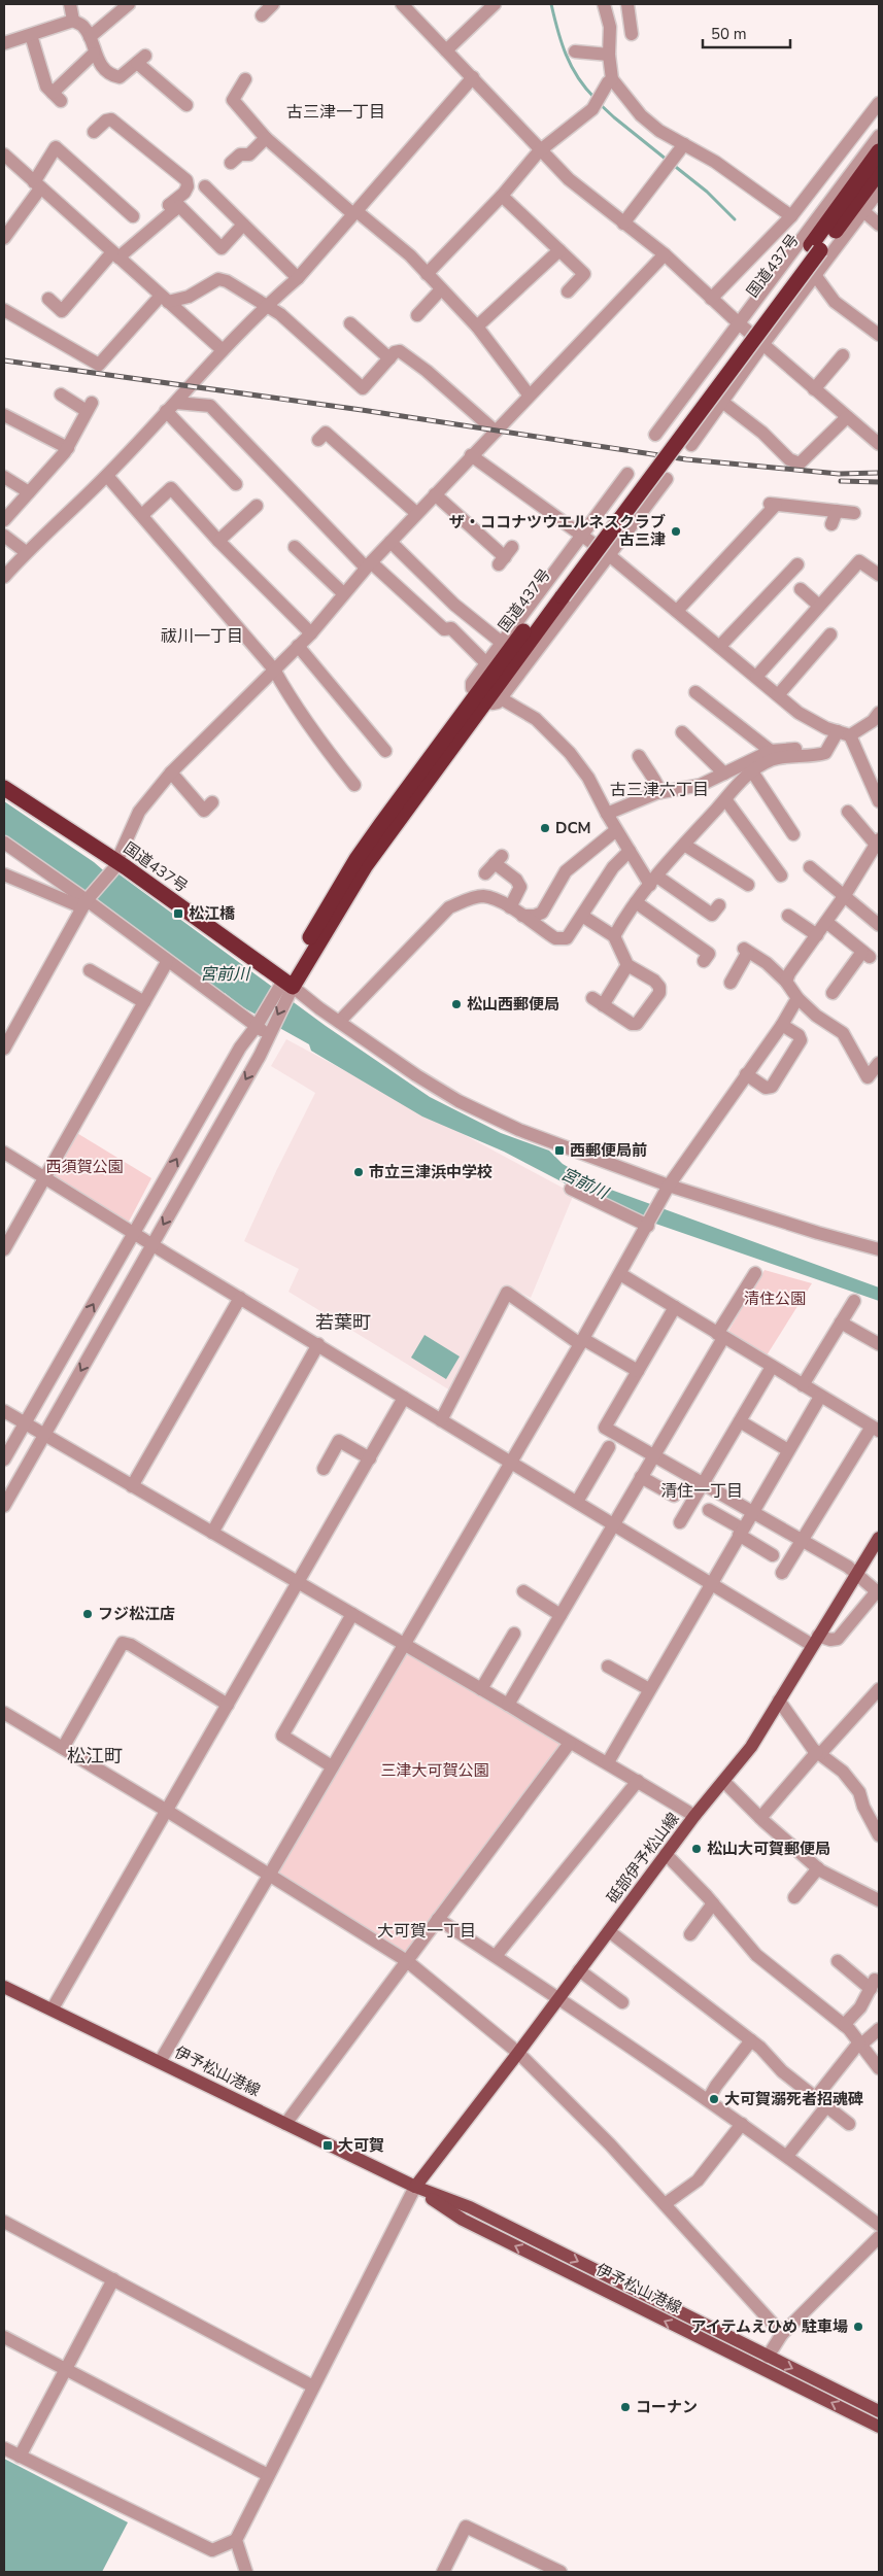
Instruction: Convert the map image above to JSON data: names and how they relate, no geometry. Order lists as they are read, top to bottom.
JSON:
{
  "streets": {
    "highway": ["国道437号"],
    "main road": ["砥部伊予松山線", "伊予松山港線"]
  },
  "crossings": [
    ["砥部伊予松山線", "伊予松山港線"]
  ],
  "districts": [
    "古三津一丁目",
    "祓川一丁目",
    "古三津六丁目",
    "若葉町",
    "清住一丁目",
    "松江町",
    "大可賀一丁目"
  ],
  "water": ["宮前川"],
  "parks": ["西須賀公園", "清住公園", "三津大可賀公園"],
  "places": {
    "other": [
      "ザ・ココナツウエルネスクラブ 古三津",
      "DCM",
      "松山西郵便局",
      "市立三津浜中学校",
      "フジ松江店",
      "松山大可賀郵便局",
      "大可賀溺死者招魂碑",
      "アイテムえひめ 駐車場",
      "コーナン"
    ],
    "transit": ["松江橋", "西郵便局前", "大可賀"]
  },
  "scale_bar": "50 m"
}
